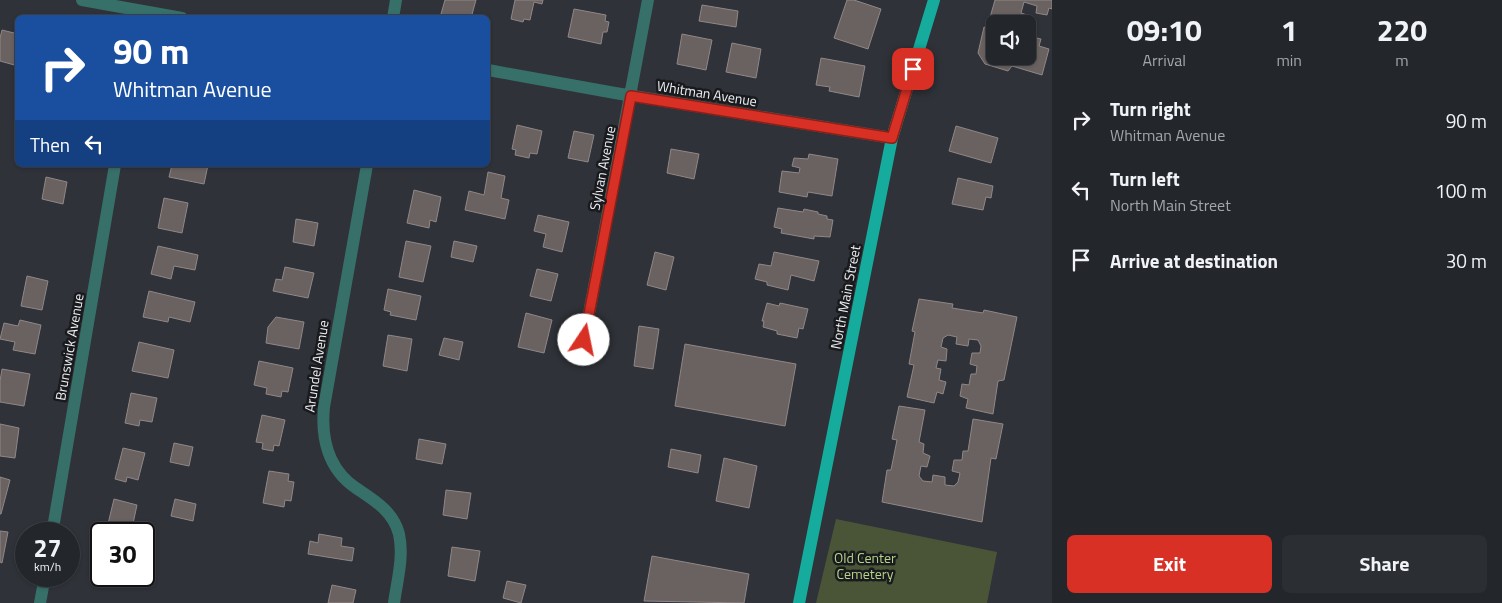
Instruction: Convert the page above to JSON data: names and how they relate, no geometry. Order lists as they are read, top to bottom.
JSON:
{
  "streets": {
    "main road": ["North Main Street"],
    "street": [
      "Whitman Avenue",
      "Sylvan Avenue",
      "Brunswick Avenue",
      "Arundel Avenue"
    ]
  },
  "crossings": [
    ["Whitman Avenue", "Sylvan Avenue"],
    ["Whitman Avenue", "North Main Street"]
  ],
  "parks": ["Old Center Cemetery"],
  "page": {
    "eta": [
      "09:10",
      "Arrival",
      "1",
      "min",
      "220",
      "m"
    ],
    "turn": ["90 m", "Whitman Avenue"],
    "list": [
      {
        "name": "Turn right",
        "note": "Whitman Avenue",
        "value": "90 m"
      },
      {
        "name": "Turn left",
        "note": "North Main Street",
        "value": "100 m"
      },
      {
        "name": "Arrive at destination",
        "value": "30 m"
      }
    ],
    "then": "Then",
    "speed": "27 km/h",
    "limit": "30",
    "buttons": ["Exit", "Share"]
  }
}
